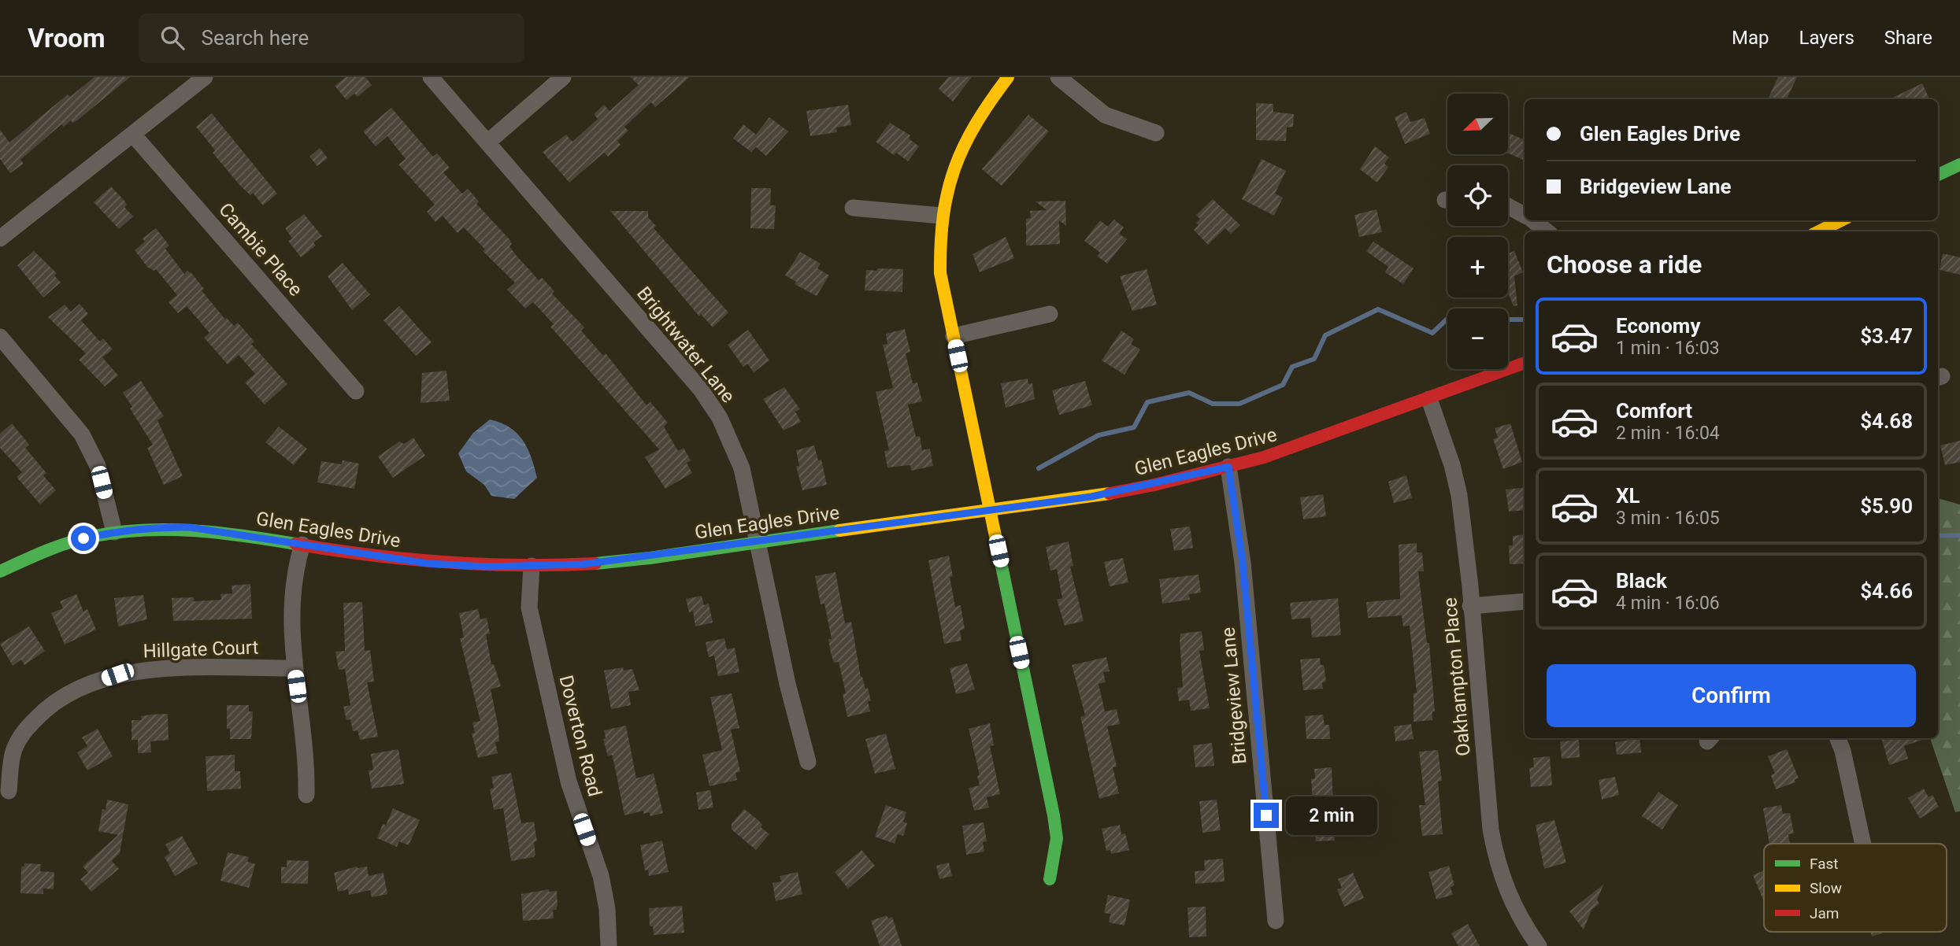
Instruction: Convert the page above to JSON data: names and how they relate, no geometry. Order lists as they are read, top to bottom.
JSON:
{
  "streets": {
    "street": [
      "Cambie Place",
      "Brightwater Lane",
      "Glen Eagles Drive",
      "Hillgate Court",
      "Oakhampton Place",
      "Bridgeview Lane",
      "Doverton Road"
    ]
  },
  "crossings": [
    ["Brightwater Lane", "Glen Eagles Drive"],
    ["Glen Eagles Drive", "Oakhampton Place"],
    ["Glen Eagles Drive", "Bridgeview Lane"],
    ["Glen Eagles Drive", "Doverton Road"]
  ],
  "legend": ["Fast", "Slow", "Jam"],
  "north": "bottom left",
  "page": {
    "header": "Vroom",
    "search": "Search here",
    "nav": ["Map", "Layers", "Share"],
    "map_buttons": ["+", "−"],
    "banner": ["Glen Eagles Drive", "Bridgeview Lane"],
    "heading": "Choose a ride",
    "list": [
      {
        "name": "Economy",
        "note": "1 min · 16:03",
        "value": "$3.47"
      },
      {
        "name": "Comfort",
        "note": "2 min · 16:04",
        "value": "$4.68"
      },
      {
        "name": "XL",
        "note": "3 min · 16:05",
        "value": "$5.90"
      },
      {
        "name": "Black",
        "note": "4 min · 16:06",
        "value": "$4.66"
      }
    ],
    "buttons": "Confirm",
    "bubble": "2 min"
  }
}
